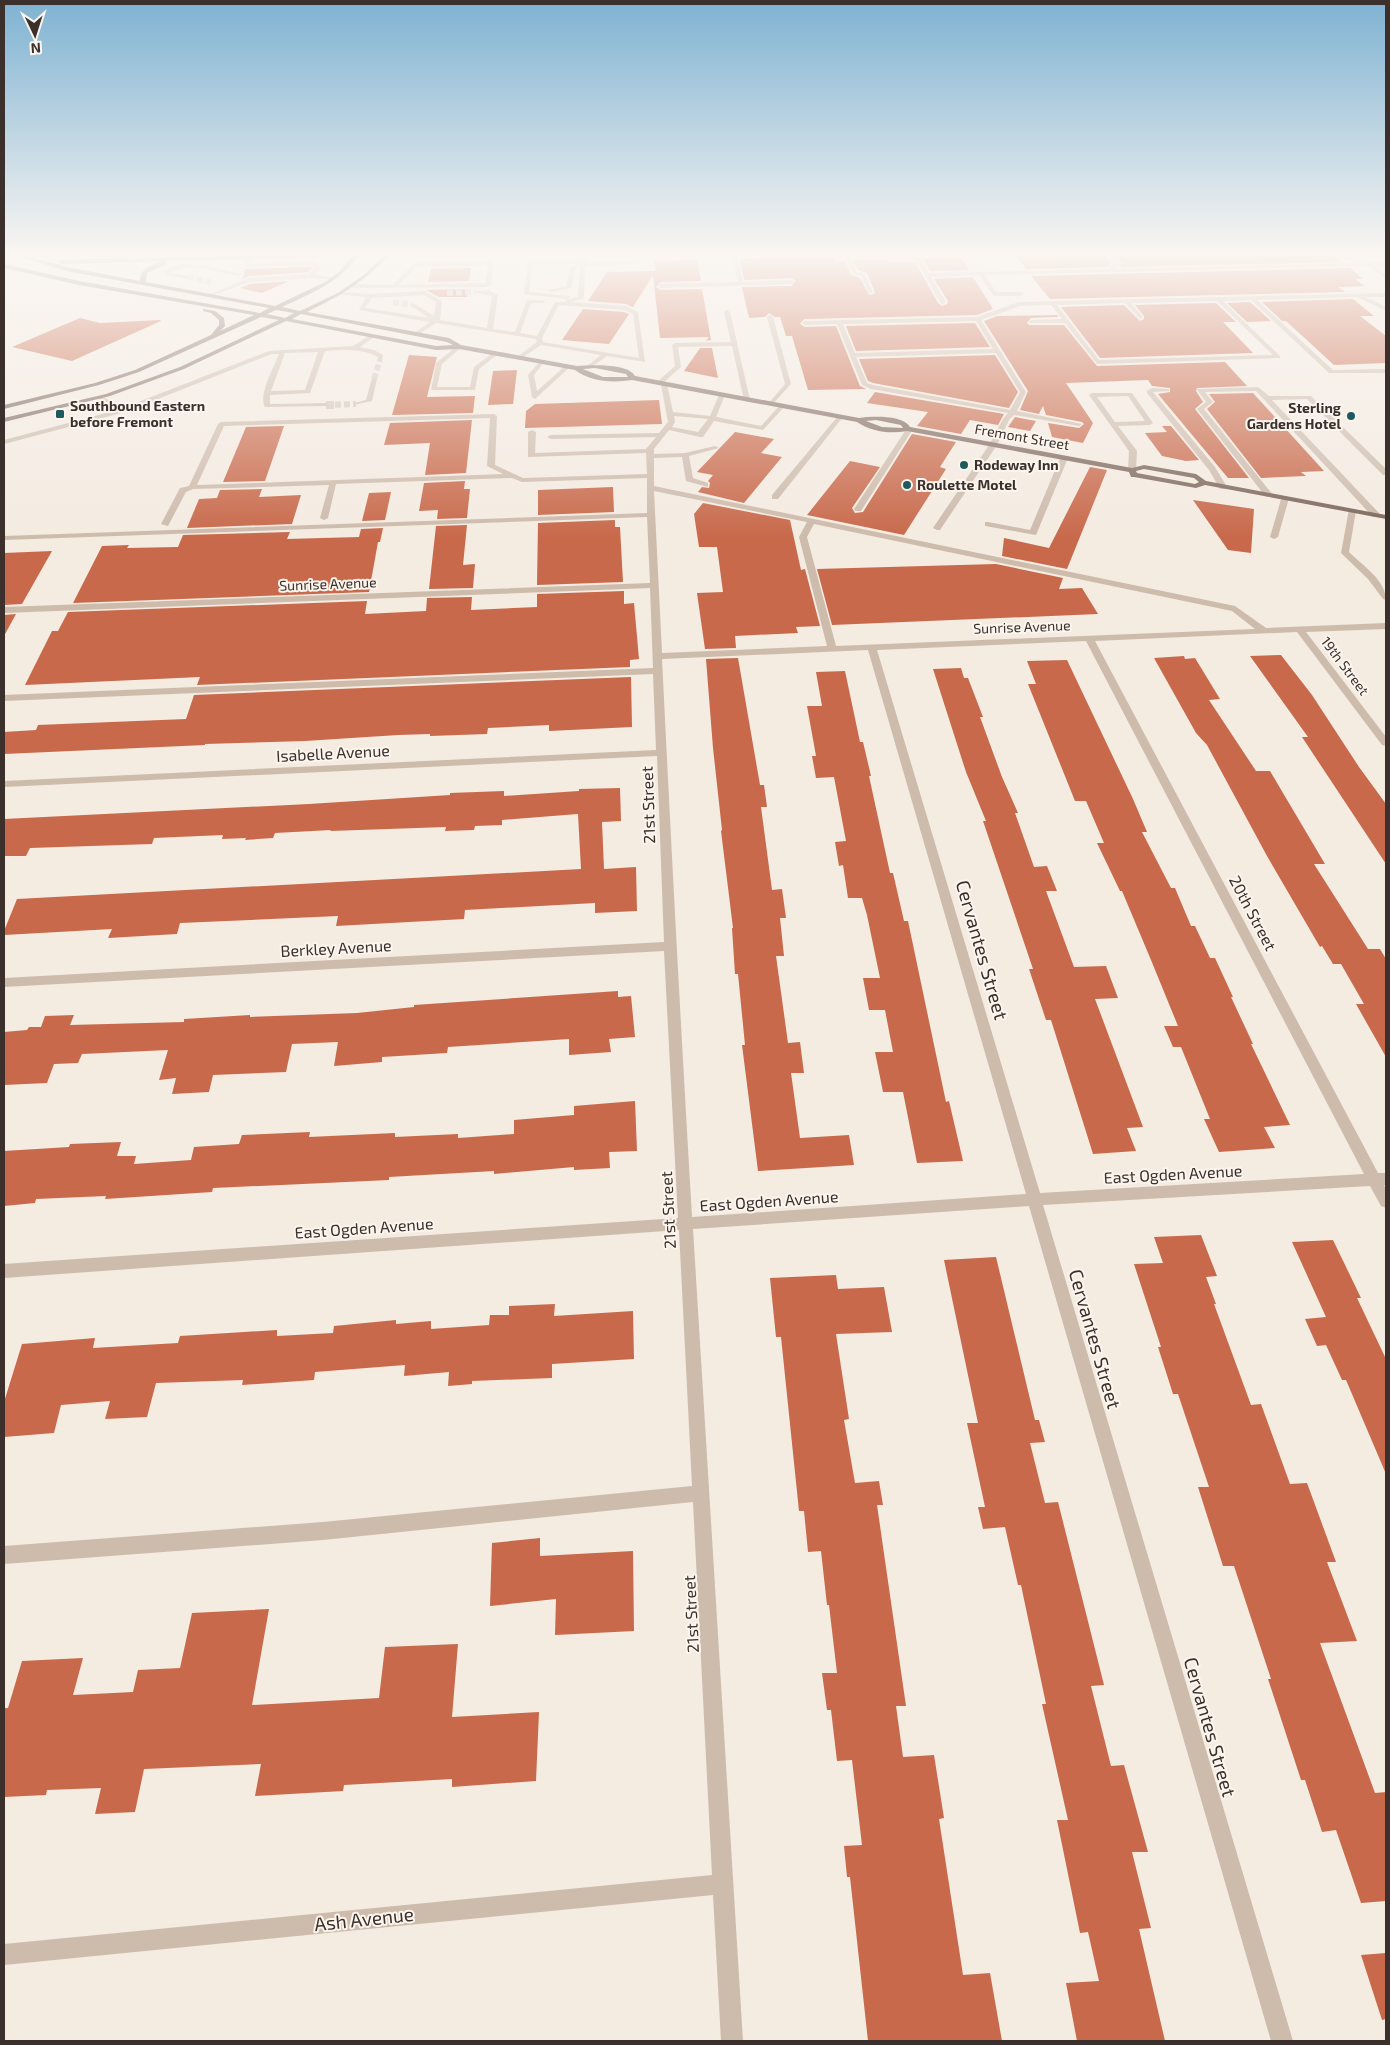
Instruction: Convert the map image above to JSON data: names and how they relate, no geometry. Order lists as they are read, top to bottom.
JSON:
{
  "streets": {
    "main road": ["Fremont Street"],
    "street": [
      "Sunrise Avenue",
      "19th Street",
      "Isabelle Avenue",
      "21st Street",
      "20th Street",
      "Berkley Avenue",
      "Cervantes Street",
      "East Ogden Avenue",
      "Ash Avenue"
    ]
  },
  "crossings": [
    ["Sunrise Avenue", "19th Street"],
    ["Sunrise Avenue", "21st Street"],
    ["Sunrise Avenue", "20th Street"],
    ["Sunrise Avenue", "Cervantes Street"],
    ["Isabelle Avenue", "21st Street"],
    ["21st Street", "Berkley Avenue"],
    ["21st Street", "East Ogden Avenue"],
    ["21st Street", "Ash Avenue"],
    ["20th Street", "East Ogden Avenue"],
    ["Cervantes Street", "East Ogden Avenue"]
  ],
  "places": {
    "transit": ["Southbound Eastern before Fremont"],
    "other": ["Sterling Gardens Hotel", "Rodeway Inn", "Roulette Motel"]
  },
  "north": "bottom"
}
